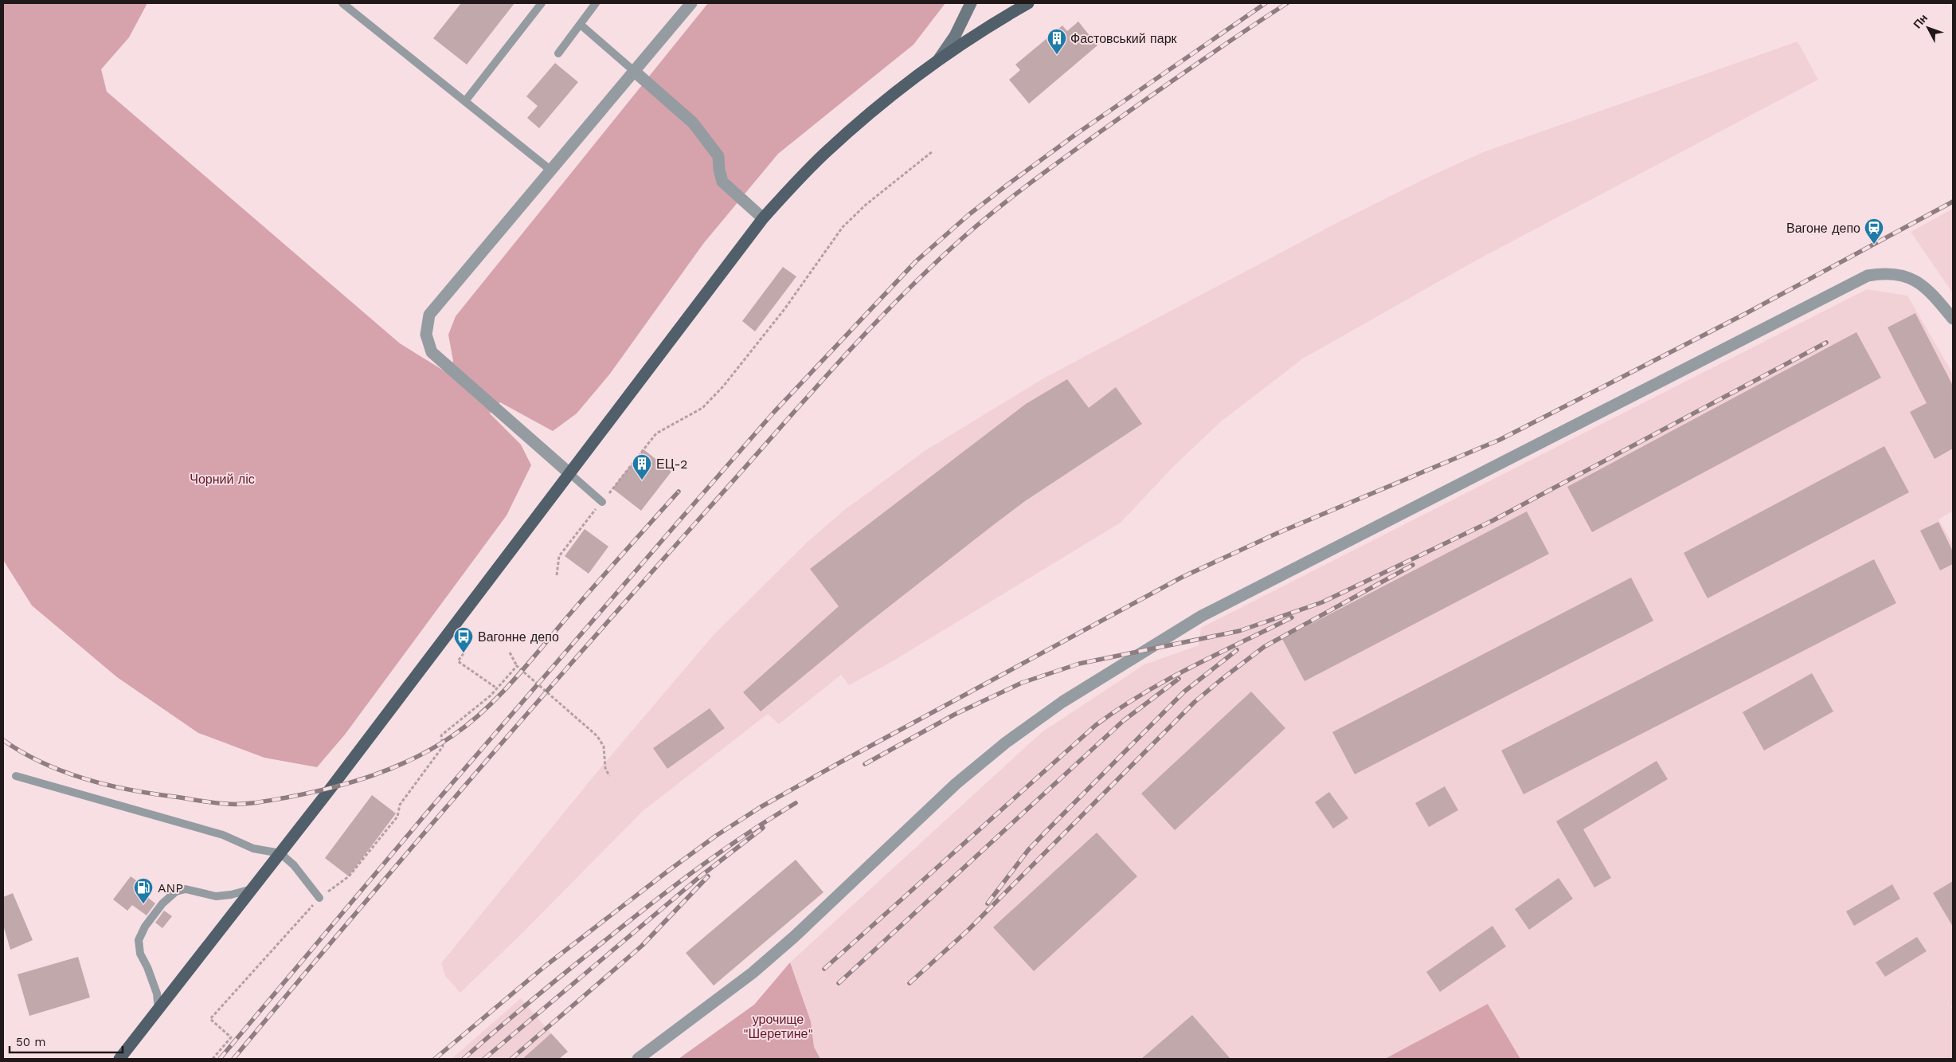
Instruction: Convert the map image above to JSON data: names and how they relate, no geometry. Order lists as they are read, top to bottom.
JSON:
{
  "parks": ["Чорний ліс", "урочище \"Шеретине\""],
  "places": {
    "building": ["Фастовський парк", "ЕЦ-2"],
    "station": ["Вагоне депо"],
    "bus stop": ["Вагонне депо"],
    "fuel station": ["ANP"]
  },
  "scale_bar": "50 m",
  "north": "top left"
}
